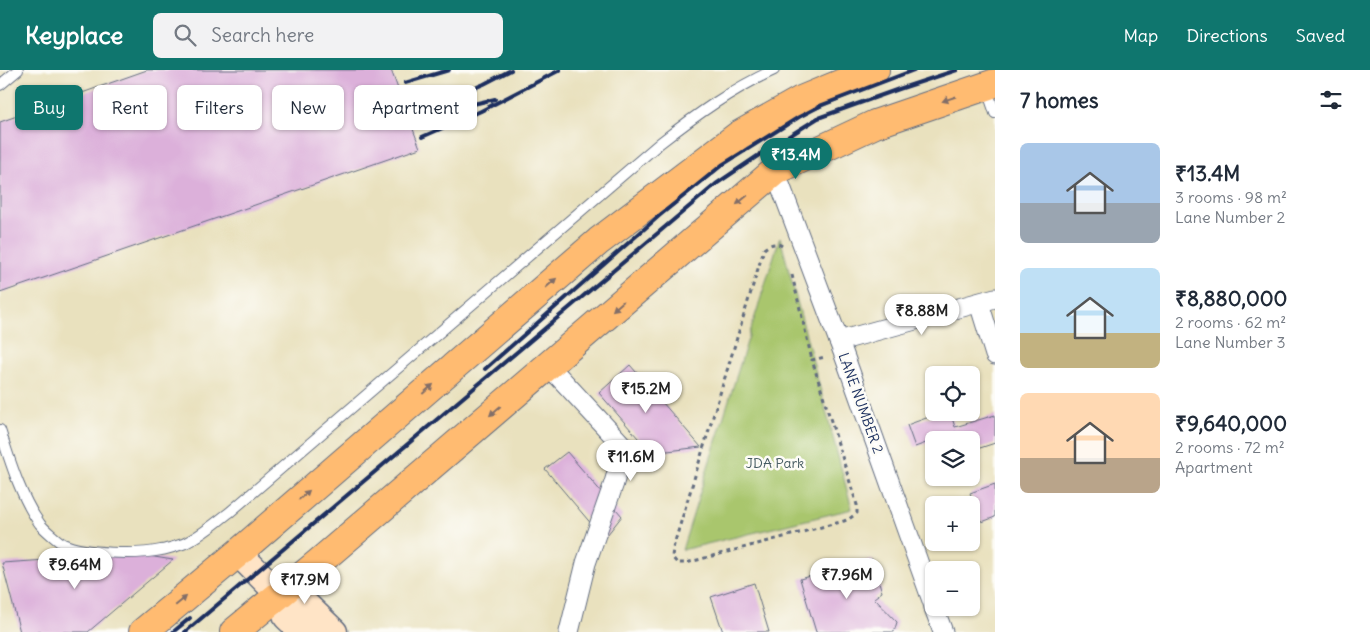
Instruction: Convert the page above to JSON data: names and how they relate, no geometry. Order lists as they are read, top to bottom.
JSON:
{
  "streets": {
    "street": ["LANE NUMBER 2"]
  },
  "parks": ["JDA Park"],
  "page": {
    "header": "Keyplace",
    "search": "Search here",
    "nav": ["Map", "Directions", "Saved"],
    "heading": "7 homes",
    "chip": [
      "Buy",
      "Rent",
      "Filters",
      "New",
      "Apartment"
    ],
    "list": [
      {
        "name": "₹13.4M",
        "note": "3 rooms · 98 m² · Lane Number 2"
      },
      {
        "name": "₹8,880,000",
        "note": "2 rooms · 62 m² · Lane Number 3"
      },
      {
        "name": "₹9,640,000",
        "note": "2 rooms · 72 m² · Apartment"
      }
    ],
    "price": [
      "₹13.4M",
      "₹8.88M",
      "₹15.2M",
      "₹11.6M",
      "₹9.64M",
      "₹7.96M",
      "₹17.9M"
    ],
    "map_buttons": ["+", "−"]
  }
}
